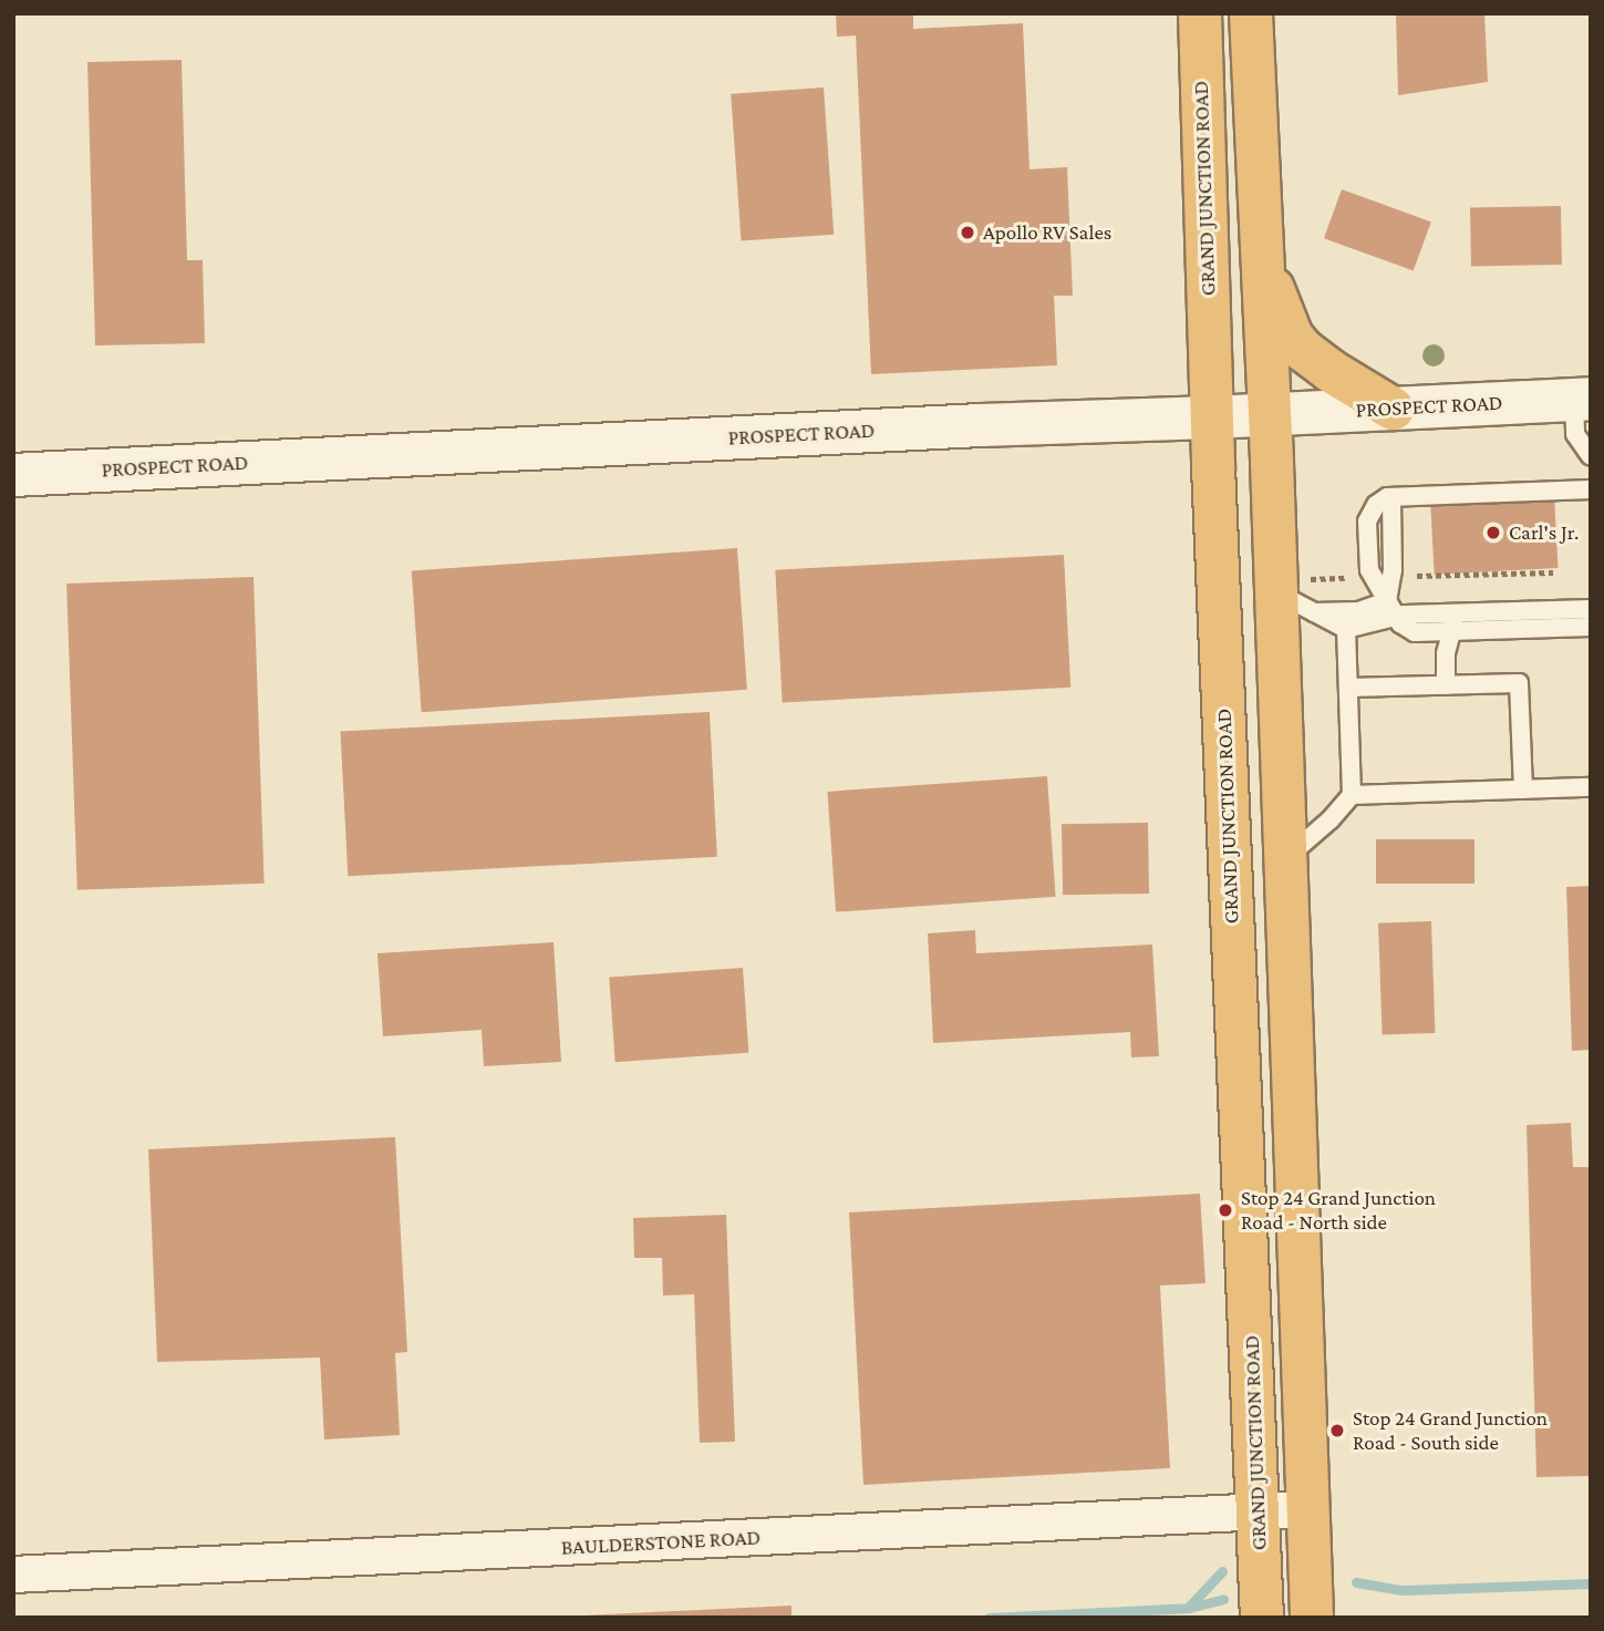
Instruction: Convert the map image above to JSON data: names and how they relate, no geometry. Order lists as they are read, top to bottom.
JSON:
{
  "streets": {
    "highway": ["GRAND JUNCTION ROAD"],
    "street": ["PROSPECT ROAD", "BAULDERSTONE ROAD"]
  },
  "crossings": [
    ["GRAND JUNCTION ROAD", "PROSPECT ROAD"],
    ["GRAND JUNCTION ROAD", "BAULDERSTONE ROAD"]
  ],
  "places": [
    "Apollo RV Sales",
    "Carl's Jr.",
    "Stop 24 Grand Junction Road - North side",
    "Stop 24 Grand Junction Road - South side"
  ]
}
